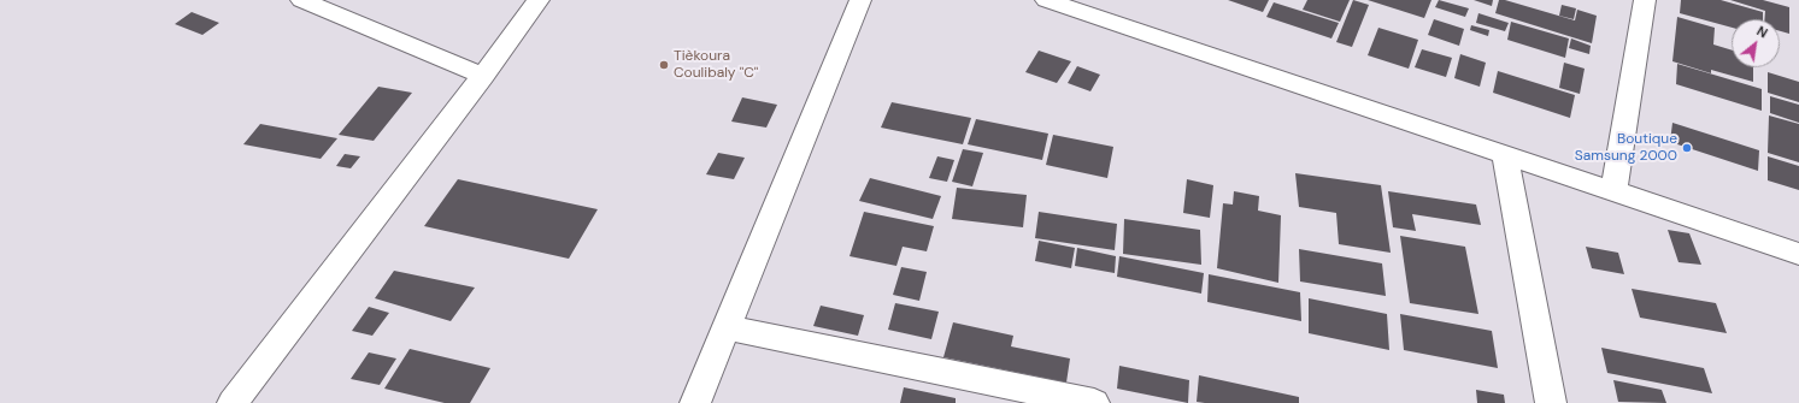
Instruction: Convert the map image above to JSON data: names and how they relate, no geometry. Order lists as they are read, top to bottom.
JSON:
{
  "places": ["Tièkoura Coulibaly \"C\"", "Boutique Samsung 2000"],
  "north": "top right"
}
